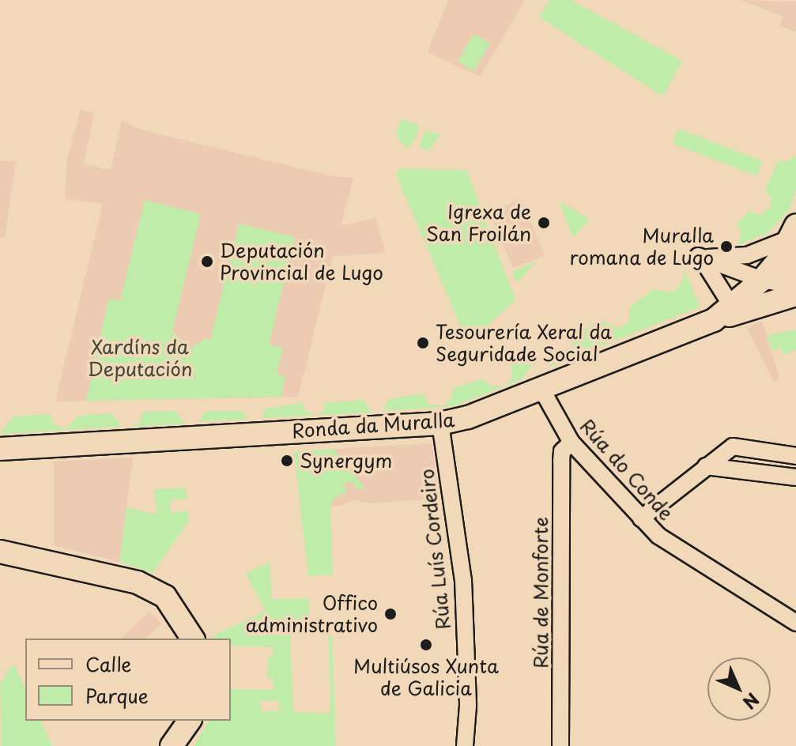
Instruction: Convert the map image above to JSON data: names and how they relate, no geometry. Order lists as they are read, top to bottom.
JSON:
{
  "streets": {
    "street": [
      "Ronda da Muralla",
      "Rúa do Conde",
      "Rúa Luís Cordeiro",
      "Rúa de Monforte"
    ]
  },
  "crossings": [
    ["Ronda da Muralla", "Rúa do Conde"],
    ["Ronda da Muralla", "Rúa Luís Cordeiro"],
    ["Rúa do Conde", "Rúa de Monforte"]
  ],
  "parks": ["Xardíns da Deputación"],
  "places": [
    "Igrexa de San Froilán",
    "Muralla romana de Lugo",
    "Deputación Provincial de Lugo",
    "Tesourería Xeral da Seguridade Social",
    "Synergym",
    "Offico administrativo",
    "Multiúsos Xunta de Galicia"
  ],
  "legend": ["Calle", "Parque"],
  "north": "bottom right"
}
